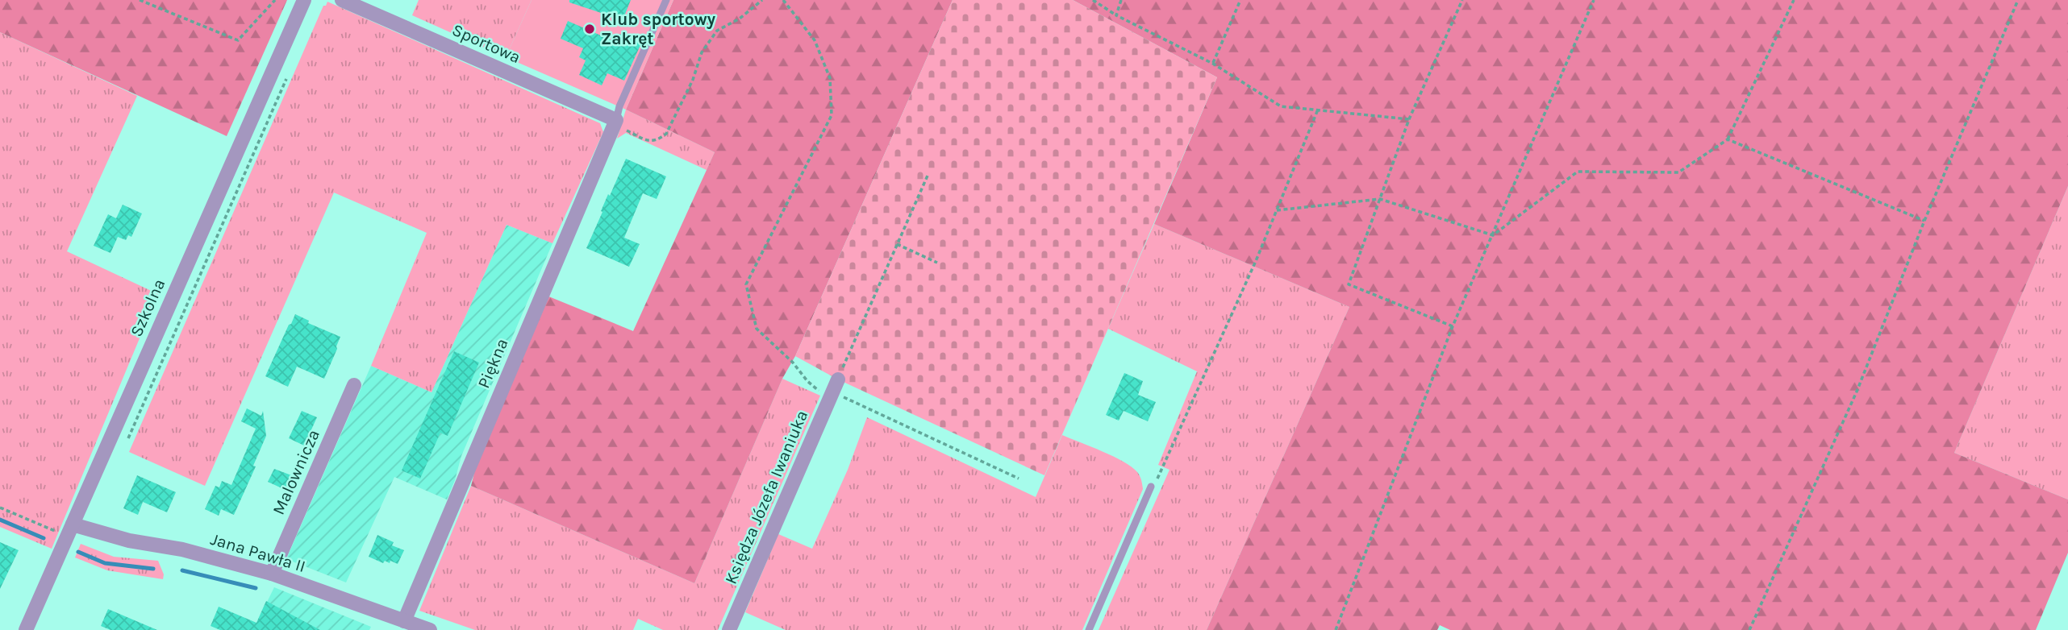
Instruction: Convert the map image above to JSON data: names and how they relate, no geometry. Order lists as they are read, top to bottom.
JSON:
{
  "streets": {
    "street": [
      "Sportowa",
      "Szkolna",
      "Piękna",
      "Malownicza",
      "Księdza Józefa Iwaniuka",
      "Jana Pawła II"
    ]
  },
  "crossings": [
    ["Sportowa", "Piękna"],
    ["Szkolna", "Jana Pawła II"],
    ["Piękna", "Jana Pawła II"],
    ["Malownicza", "Jana Pawła II"]
  ],
  "places": ["Klub sportowy Zakręt"]
}
